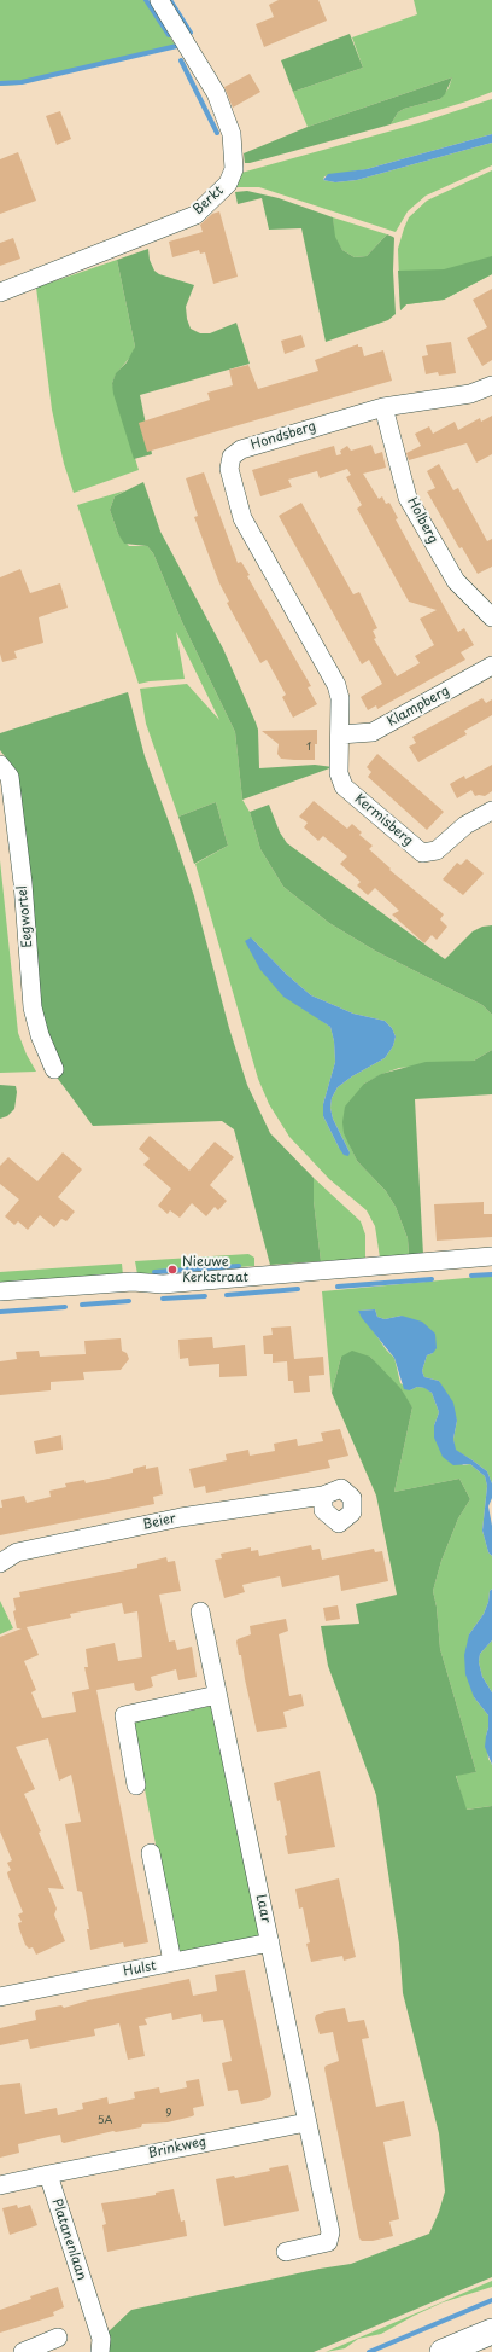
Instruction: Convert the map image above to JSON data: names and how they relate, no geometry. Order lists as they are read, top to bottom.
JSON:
{
  "streets": {
    "street": [
      "Berkt",
      "Hondsberg",
      "Holberg",
      "Klampberg",
      "Kermisberg",
      "Eegwortel",
      "Beier",
      "Laar",
      "Hulst",
      "Brinkweg",
      "Platanenlaan"
    ]
  },
  "crossings": [
    ["Hondsberg", "Holberg"],
    ["Hondsberg", "Klampberg"],
    ["Hondsberg", "Kermisberg"],
    ["Klampberg", "Kermisberg"],
    ["Laar", "Hulst"],
    ["Laar", "Brinkweg"],
    ["Brinkweg", "Platanenlaan"]
  ],
  "places": ["Nieuwe Kerkstraat"],
  "house_numbers": ["1", "9", "5A"]
}
